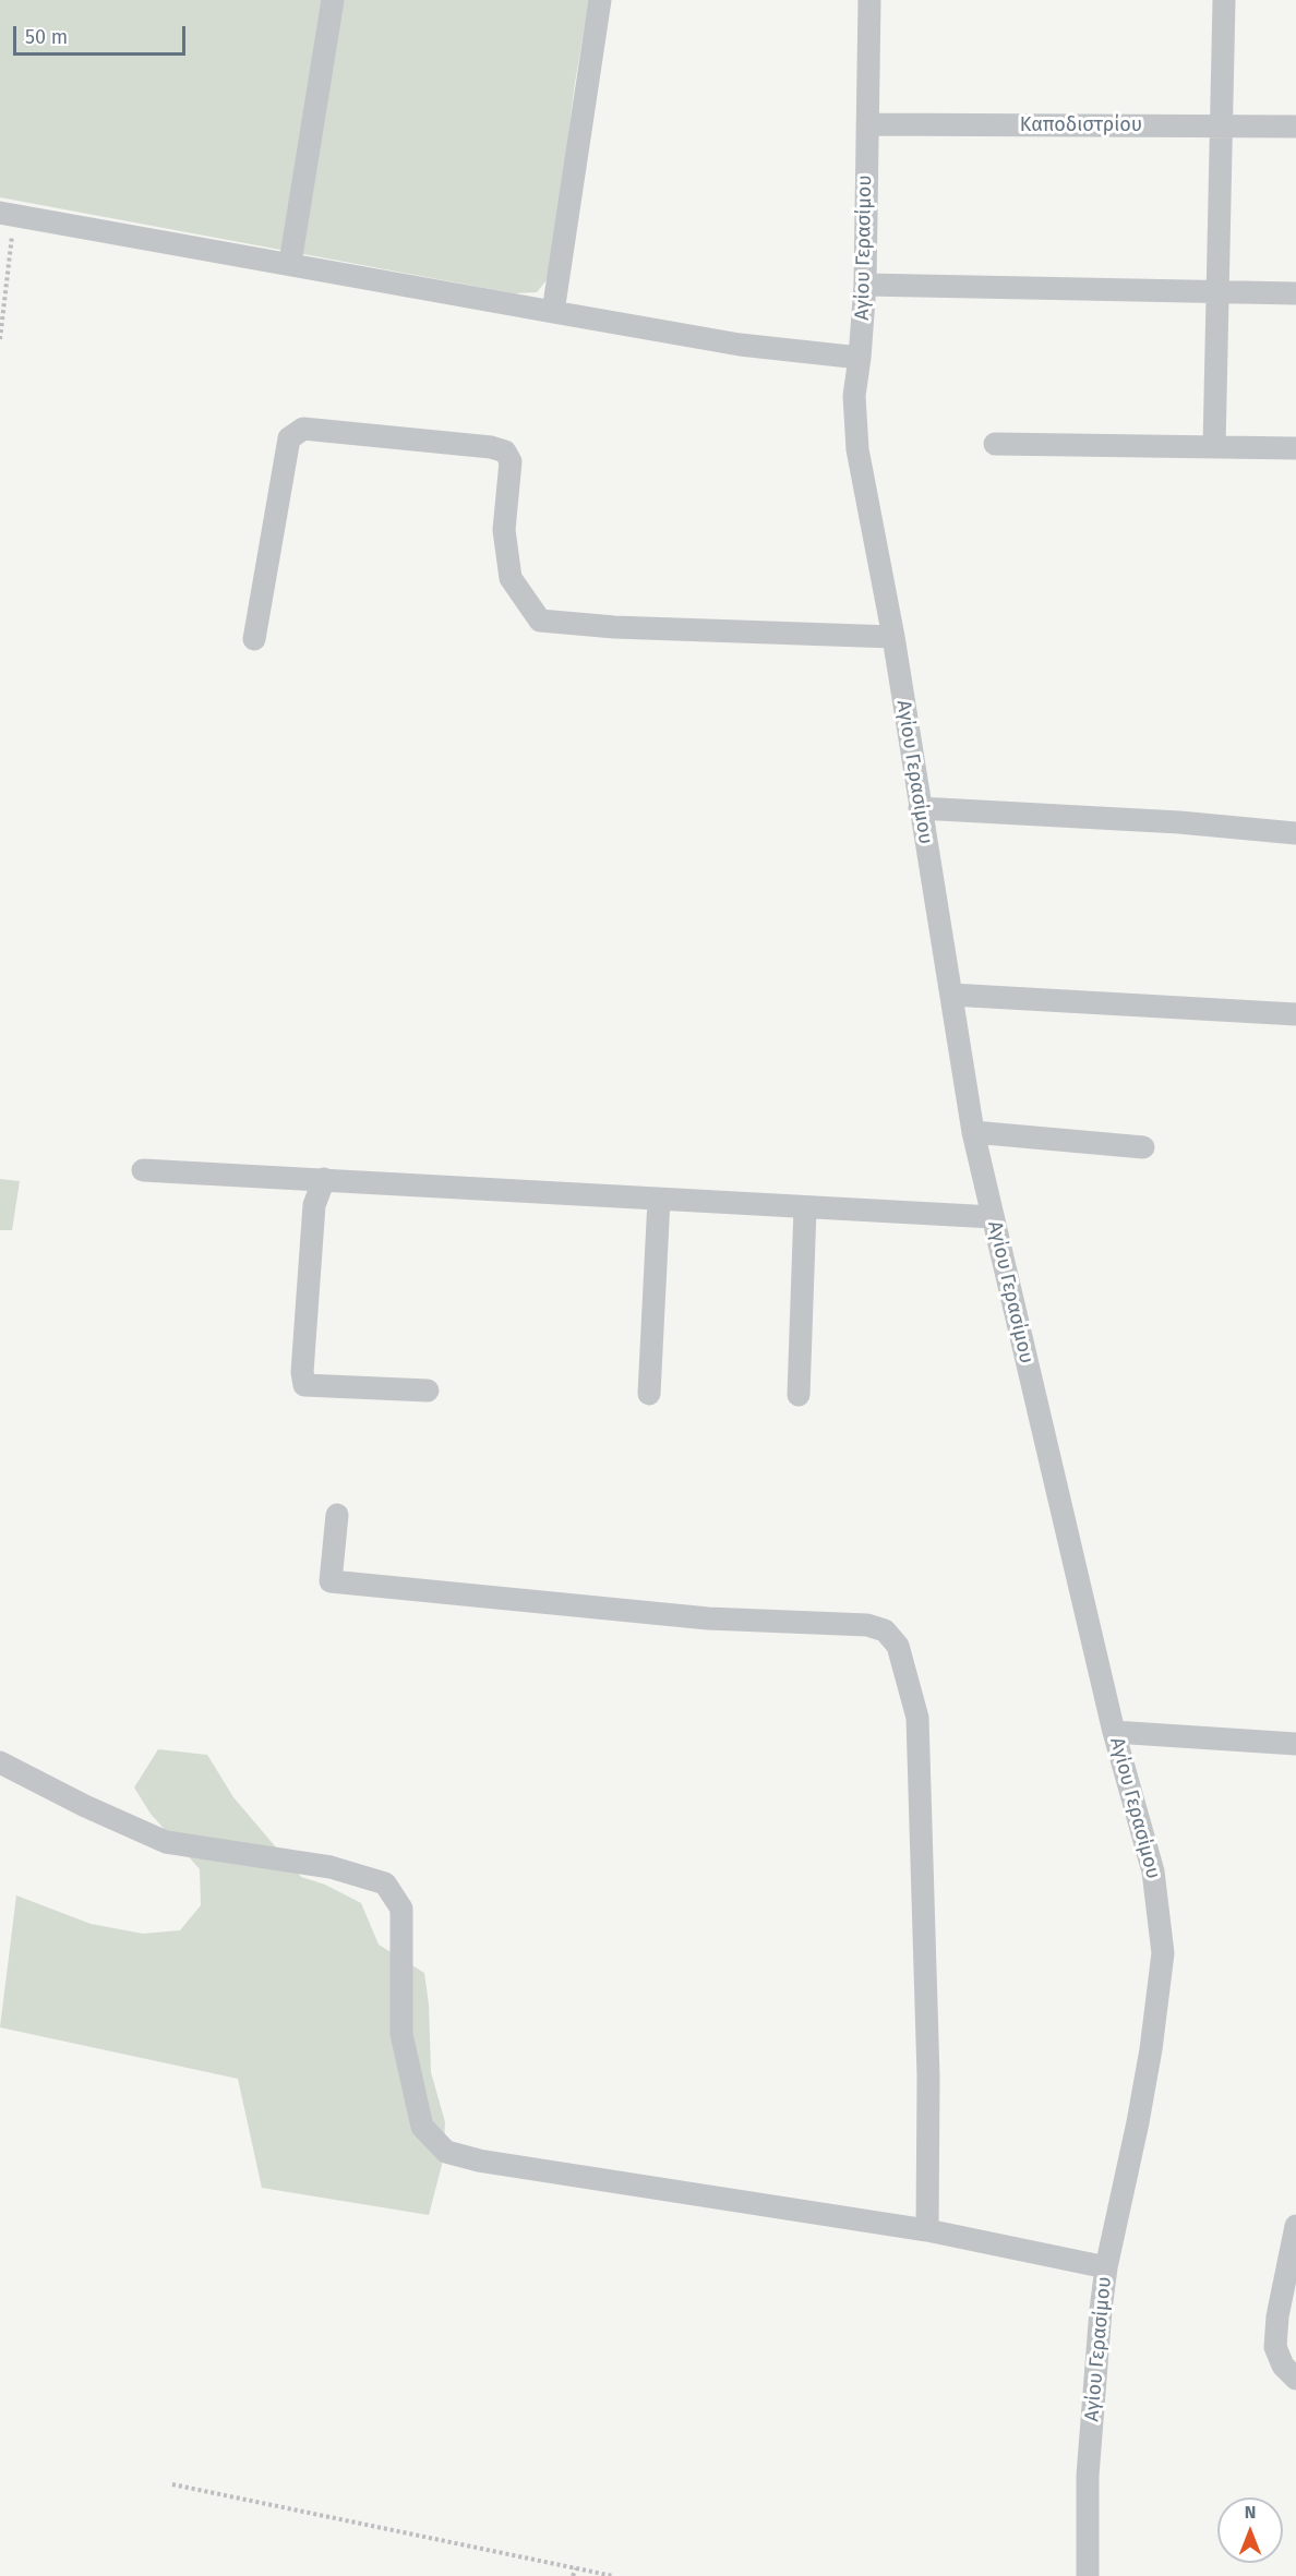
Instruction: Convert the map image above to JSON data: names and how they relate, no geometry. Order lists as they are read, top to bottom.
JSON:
{
  "streets": {
    "street": ["Καποδιστρίου", "Αγίου Γερασίμου"]
  },
  "crossings": [
    ["Καποδιστρίου", "Αγίου Γερασίμου"]
  ],
  "scale_bar": "50 m",
  "north": "top"
}
